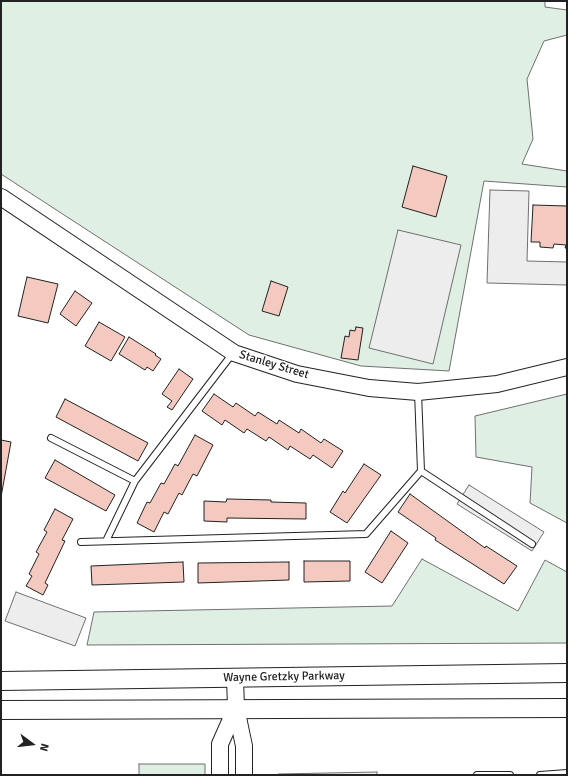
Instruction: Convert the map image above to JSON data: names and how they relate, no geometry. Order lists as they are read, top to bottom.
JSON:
{
  "streets": {
    "main road": ["Wayne Gretzky Parkway"],
    "street": ["Stanley Street"]
  },
  "north": "right"
}
